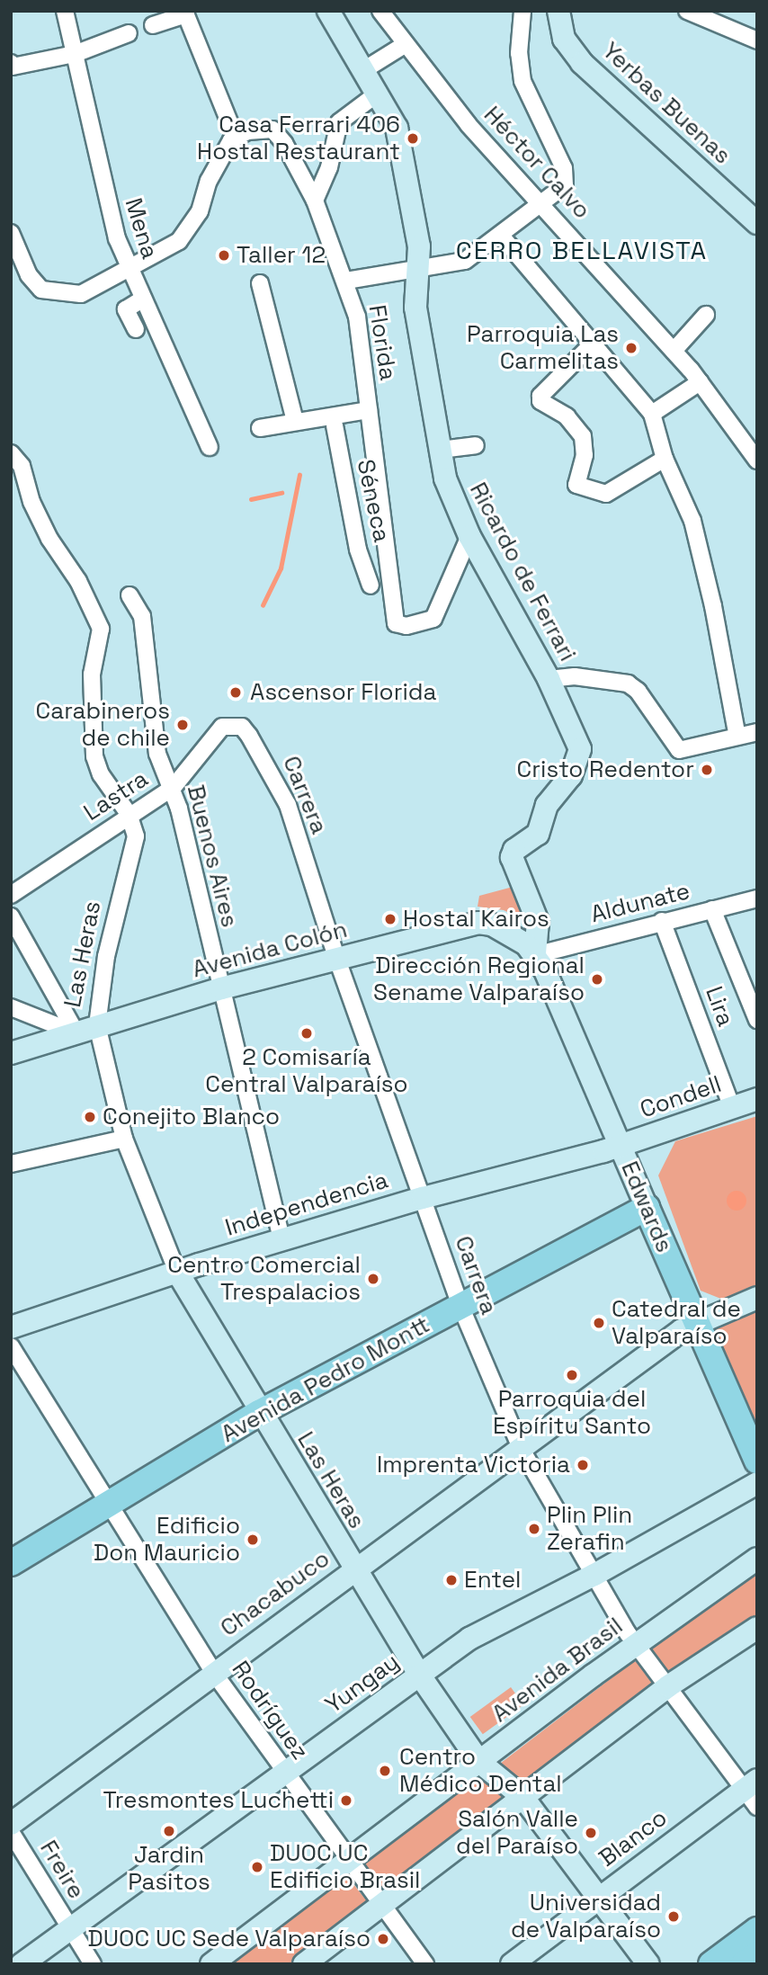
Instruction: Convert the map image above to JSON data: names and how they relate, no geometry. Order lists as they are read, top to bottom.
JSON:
{
  "streets": {
    "main road": ["Edwards", "Avenida Pedro Montt"],
    "street": [
      "Yerbas Buenas",
      "Héctor Calvo",
      "Mena",
      "Florida",
      "Séneca",
      "Ricardo de Ferrari",
      "Carrera",
      "Lastra",
      "Buenos Aires",
      "Aldunate",
      "Avenida Colón",
      "Las Heras",
      "Lira",
      "Condell",
      "Independencia",
      "Chacabuco",
      "Avenida Brasil",
      "Yungay",
      "Rodríguez",
      "Blanco",
      "Freire"
    ]
  },
  "crossings": [
    ["Florida", "Ricardo de Ferrari"],
    ["Ricardo de Ferrari", "Aldunate"],
    ["Ricardo de Ferrari", "Avenida Colón"],
    ["Ricardo de Ferrari", "Edwards"],
    ["Carrera", "Lastra"],
    ["Carrera", "Avenida Colón"],
    ["Carrera", "Independencia"],
    ["Carrera", "Avenida Pedro Montt"],
    ["Carrera", "Chacabuco"],
    ["Carrera", "Avenida Brasil"],
    ["Carrera", "Yungay"],
    ["Carrera", "Blanco"],
    ["Lastra", "Buenos Aires"],
    ["Lastra", "Las Heras"],
    ["Buenos Aires", "Avenida Colón"],
    ["Buenos Aires", "Independencia"],
    ["Aldunate", "Avenida Colón"],
    ["Aldunate", "Lira"],
    ["Aldunate", "Edwards"],
    ["Avenida Colón", "Las Heras"],
    ["Avenida Colón", "Edwards"],
    ["Las Heras", "Independencia"],
    ["Las Heras", "Avenida Pedro Montt"],
    ["Las Heras", "Chacabuco"],
    ["Las Heras", "Avenida Brasil"],
    ["Las Heras", "Yungay"],
    ["Las Heras", "Blanco"],
    ["Lira", "Condell"],
    ["Condell", "Independencia"],
    ["Condell", "Edwards"],
    ["Independencia", "Edwards"],
    ["Edwards", "Avenida Pedro Montt"],
    ["Edwards", "Chacabuco"],
    ["Avenida Pedro Montt", "Rodríguez"],
    ["Chacabuco", "Rodríguez"],
    ["Avenida Brasil", "Rodríguez"],
    ["Yungay", "Rodríguez"],
    ["Yungay", "Freire"]
  ],
  "districts": ["CERRO BELLAVISTA"],
  "places": [
    "Casa Ferrari 406 Hostal Restaurant",
    "Taller 12",
    "Parroquia Las Carmelitas",
    "Ascensor Florida",
    "Carabineros de chile",
    "Cristo Redentor",
    "Hostal Kairos",
    "Dirección Regional Sename Valparaíso",
    "2 Comisaría Central Valparaíso",
    "Conejito Blanco",
    "Centro Comercial Trespalacios",
    "Catedral de Valparaíso",
    "Parroquia del Espíritu Santo",
    "Imprenta Victoria",
    "Plin Plin Zerafin",
    "Edificio Don Mauricio",
    "Entel",
    "Centro Médico Dental",
    "Tresmontes Luchetti",
    "Jardin Pasitos",
    "Salón Valle del Paraíso",
    "DUOC UC Edificio Brasil",
    "Universidad de Valparaíso",
    "DUOC UC Sede Valparaíso"
  ]
}
